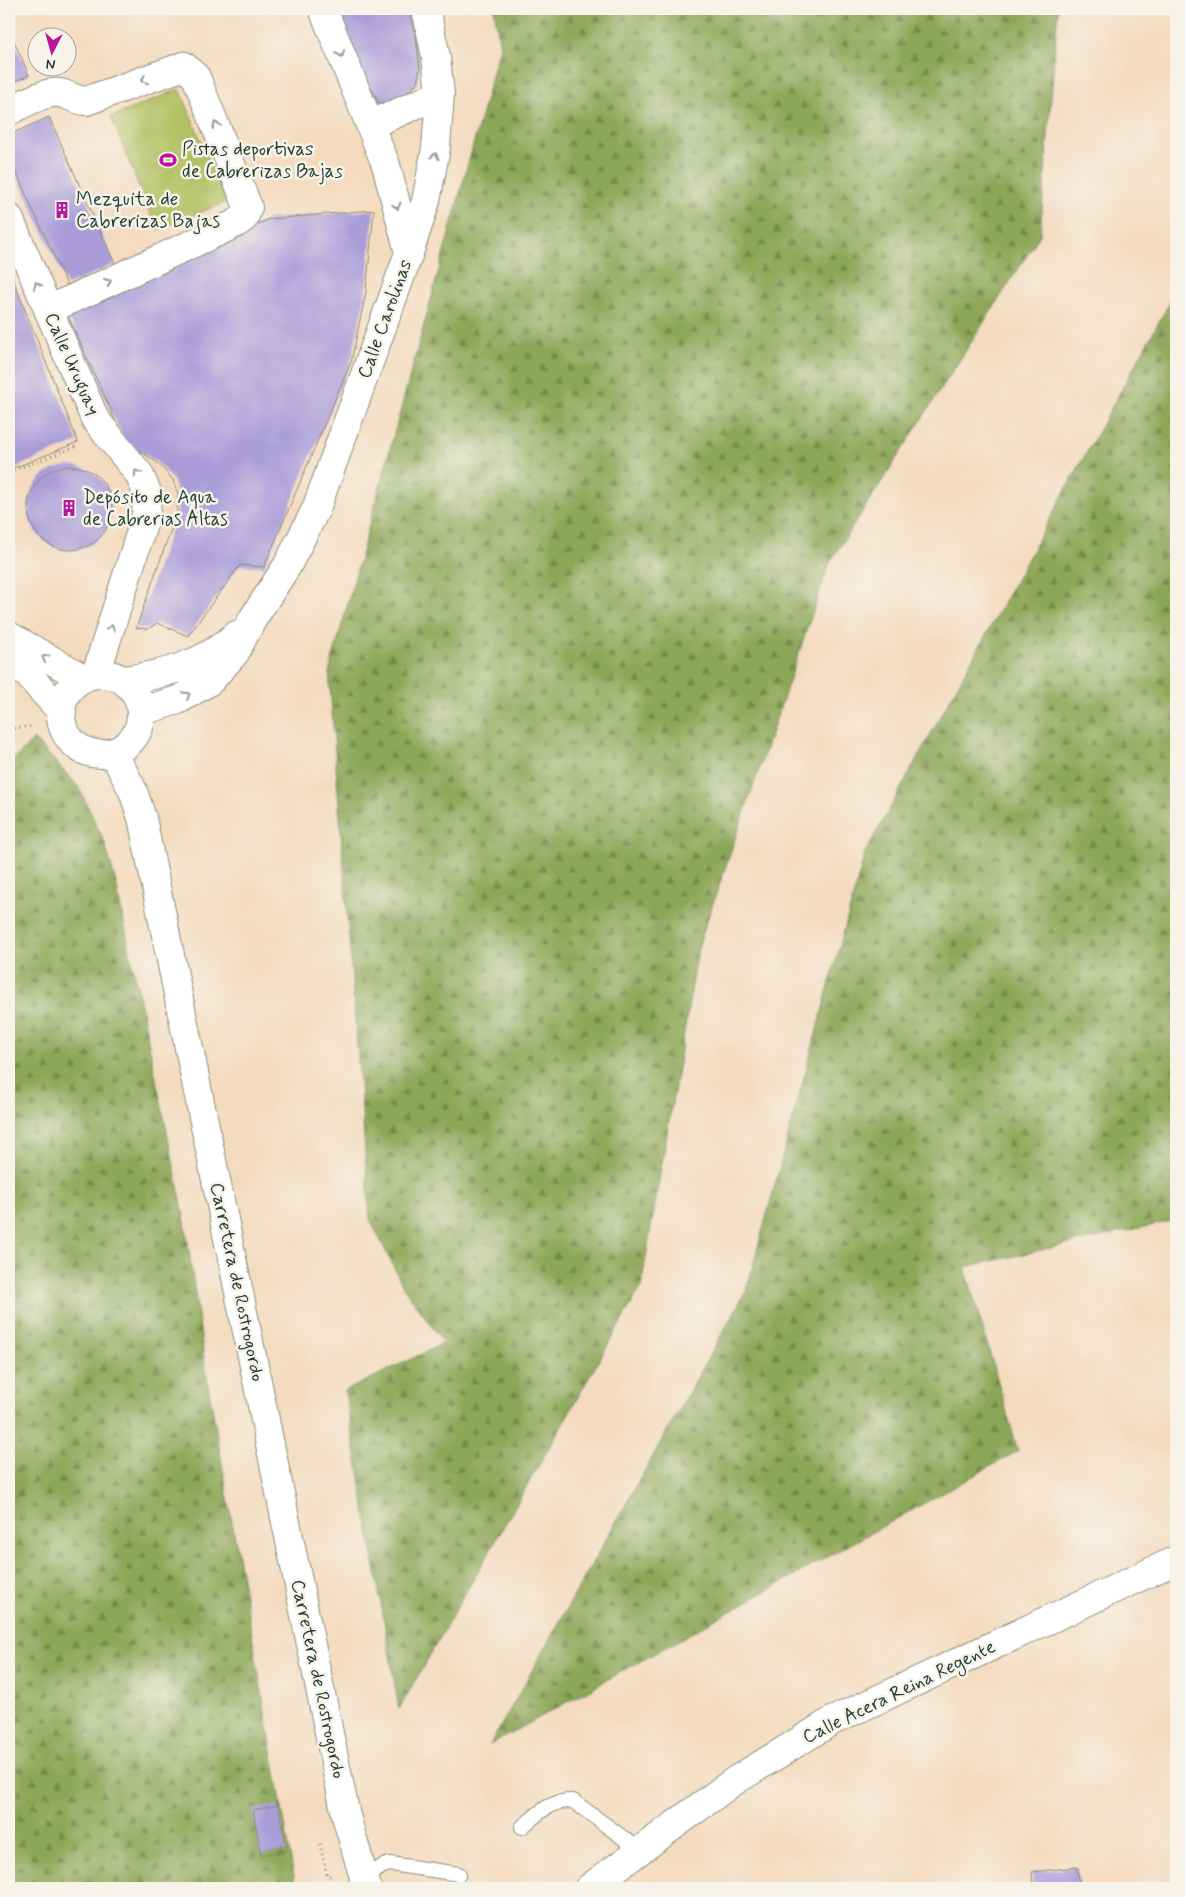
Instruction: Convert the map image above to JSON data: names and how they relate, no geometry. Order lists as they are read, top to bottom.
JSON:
{
  "streets": {
    "street": [
      "Calle Carolinas",
      "Calle Uruguay",
      "Carretera de Rostrogordo",
      "Calle Acera Reina Regente"
    ]
  },
  "crossings": [
    ["Calle Carolinas", "Calle Uruguay"],
    ["Calle Carolinas", "Carretera de Rostrogordo"],
    ["Calle Uruguay", "Carretera de Rostrogordo"]
  ],
  "one_way": ["Calle Uruguay"],
  "places": {
    "sports": ["Pistas deportivas de Cabrerizas Bajas"],
    "building": ["Mezquita de Cabrerizas Bajas", "Depósito de Agua de Cabrerias Altas"]
  },
  "north": "bottom"
}
